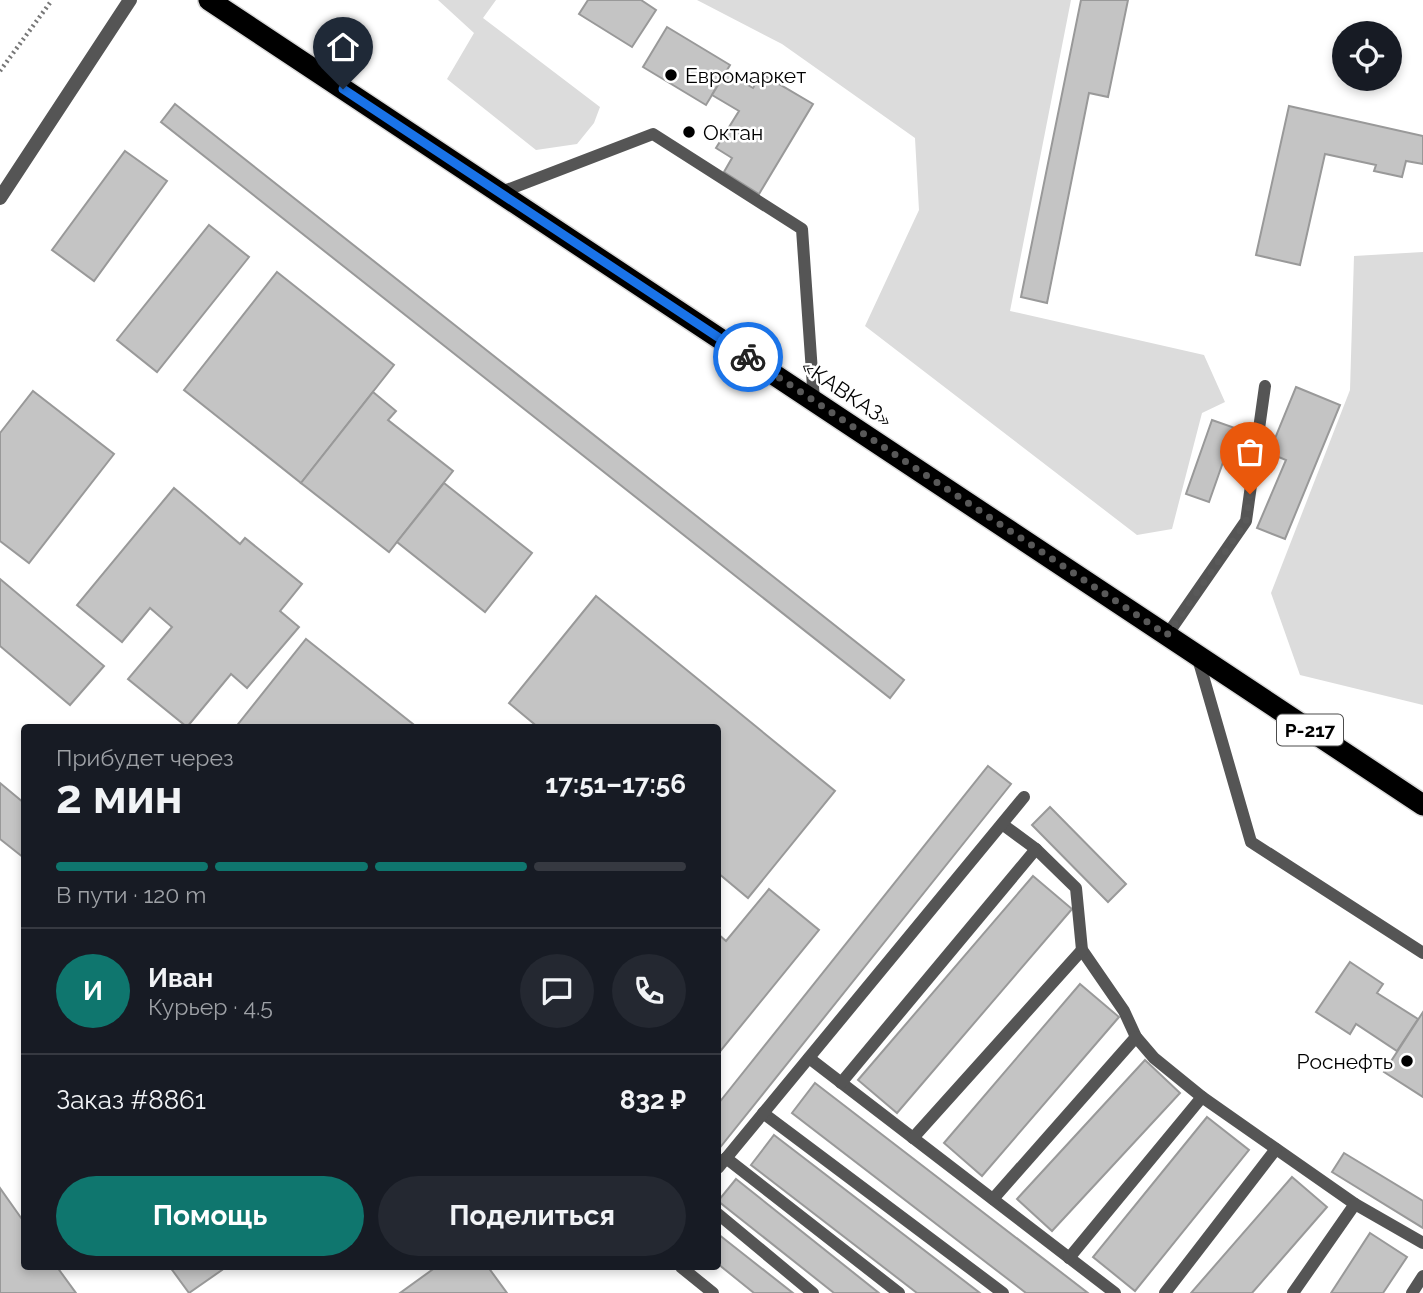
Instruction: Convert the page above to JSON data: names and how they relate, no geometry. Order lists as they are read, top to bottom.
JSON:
{
  "streets": {
    "highway": ["«КАВКАЗ»", "Р-217"]
  },
  "places": ["Евромаркет", "Октан", "Роснефть"],
  "page": {
    "heading": ["2 мин", "Прибудет через", "17:51–17:56"],
    "panel": [
      "Иван",
      "Курьер · 4.5",
      "Заказ #8861",
      "832 ₽"
    ],
    "bar": "В пути · 120 m",
    "round": "И",
    "buttons": ["Помощь", "Поделиться"]
  }
}
